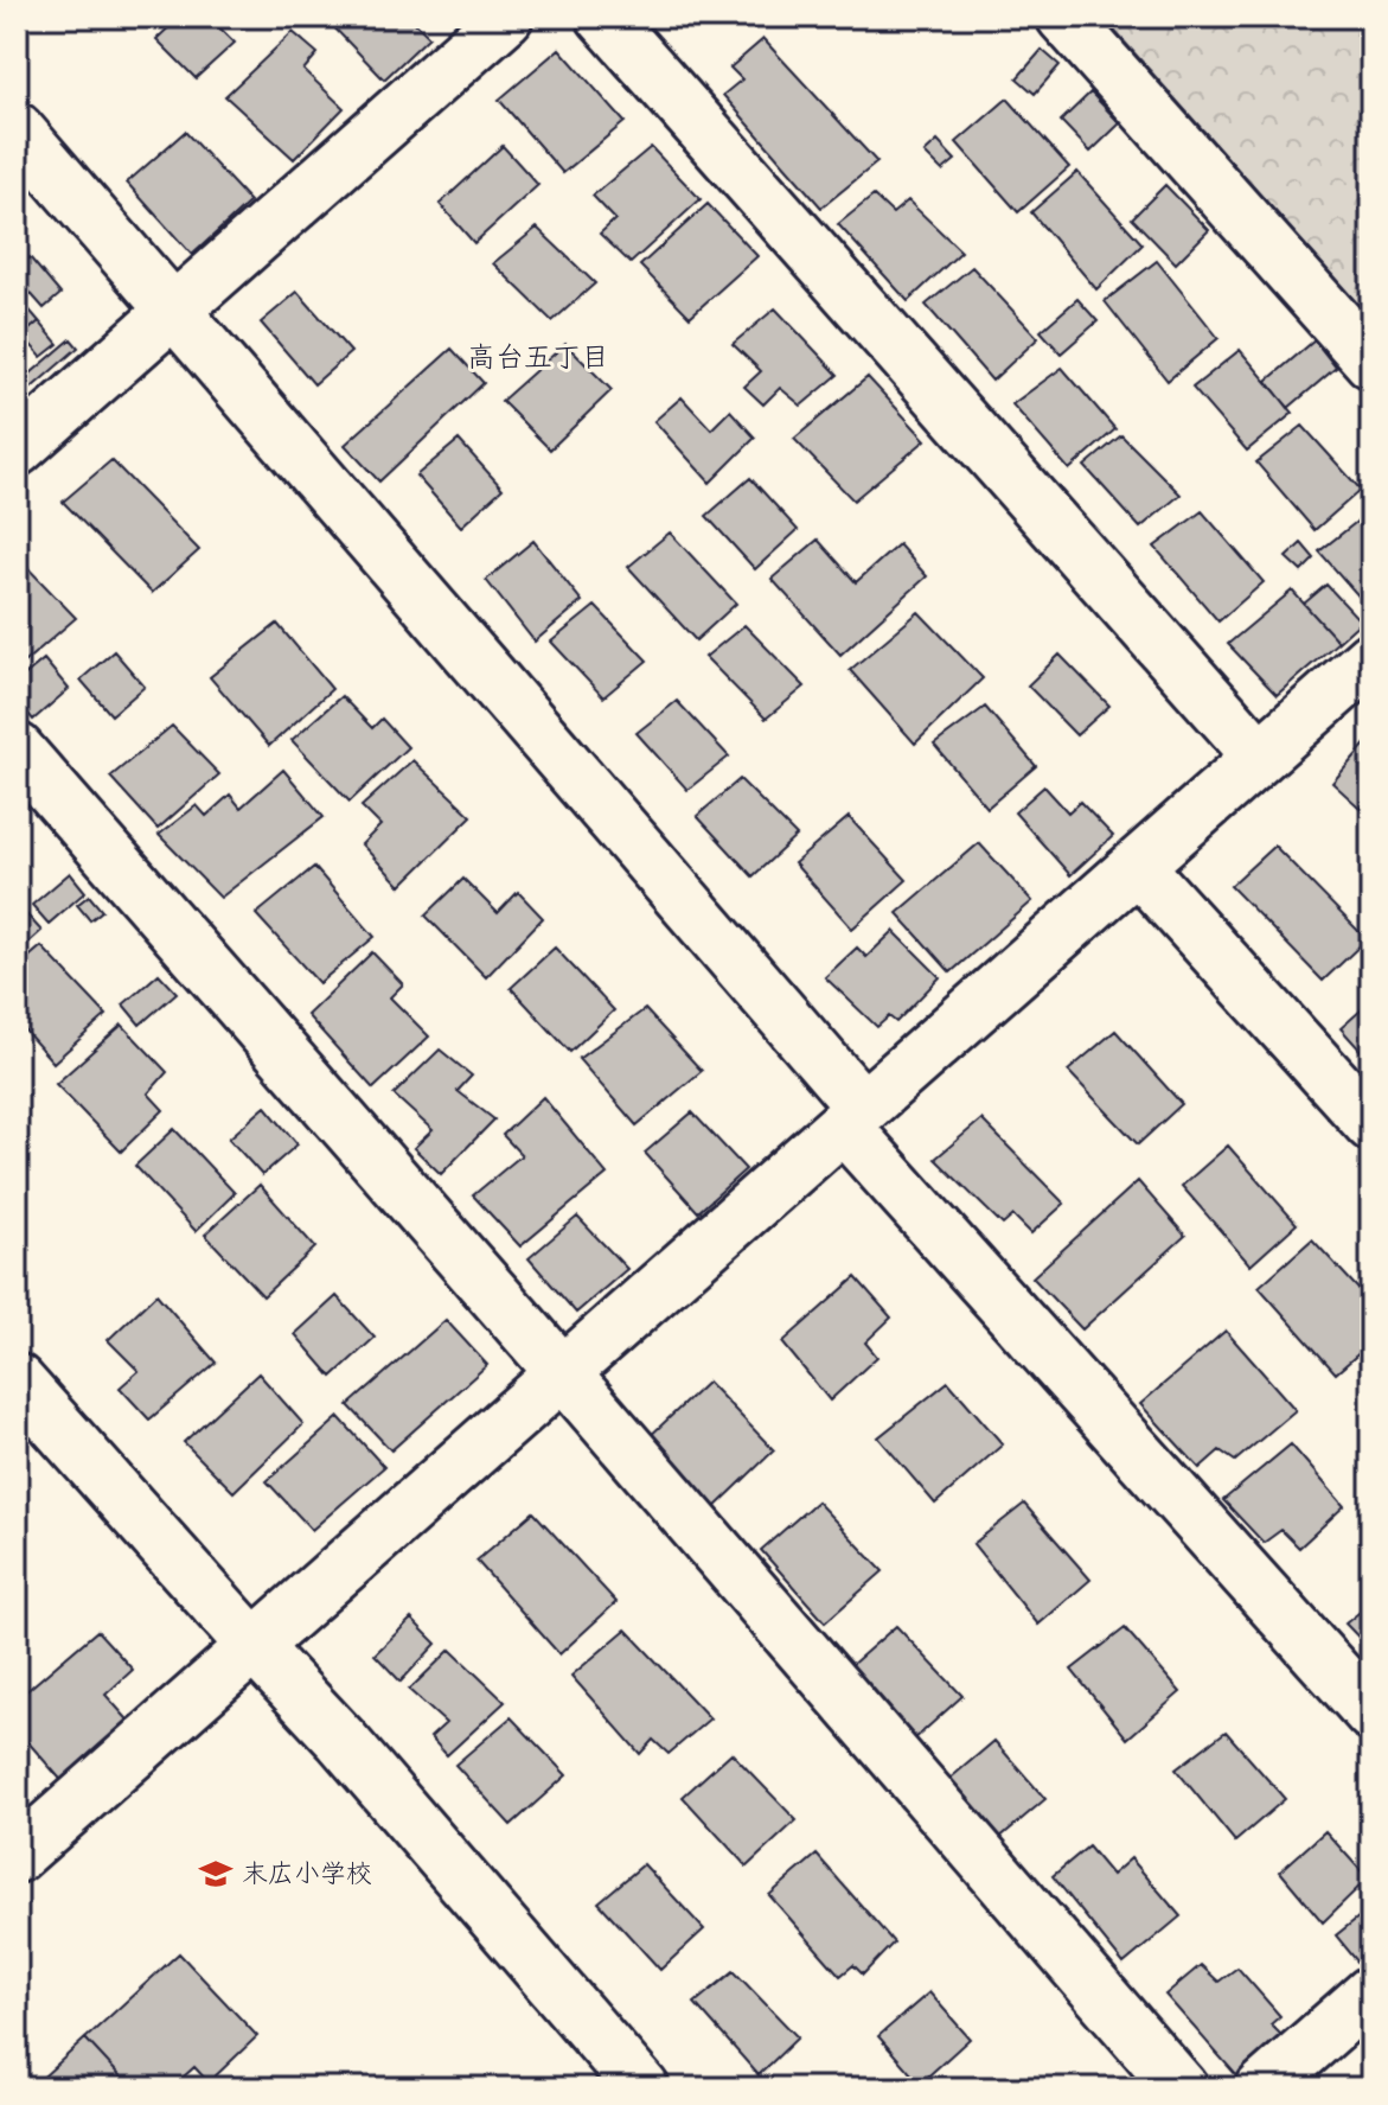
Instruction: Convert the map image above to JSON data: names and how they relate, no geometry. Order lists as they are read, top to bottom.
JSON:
{
  "districts": ["高台五丁目"],
  "places": {
    "school or university": ["末広小学校"]
  }
}
